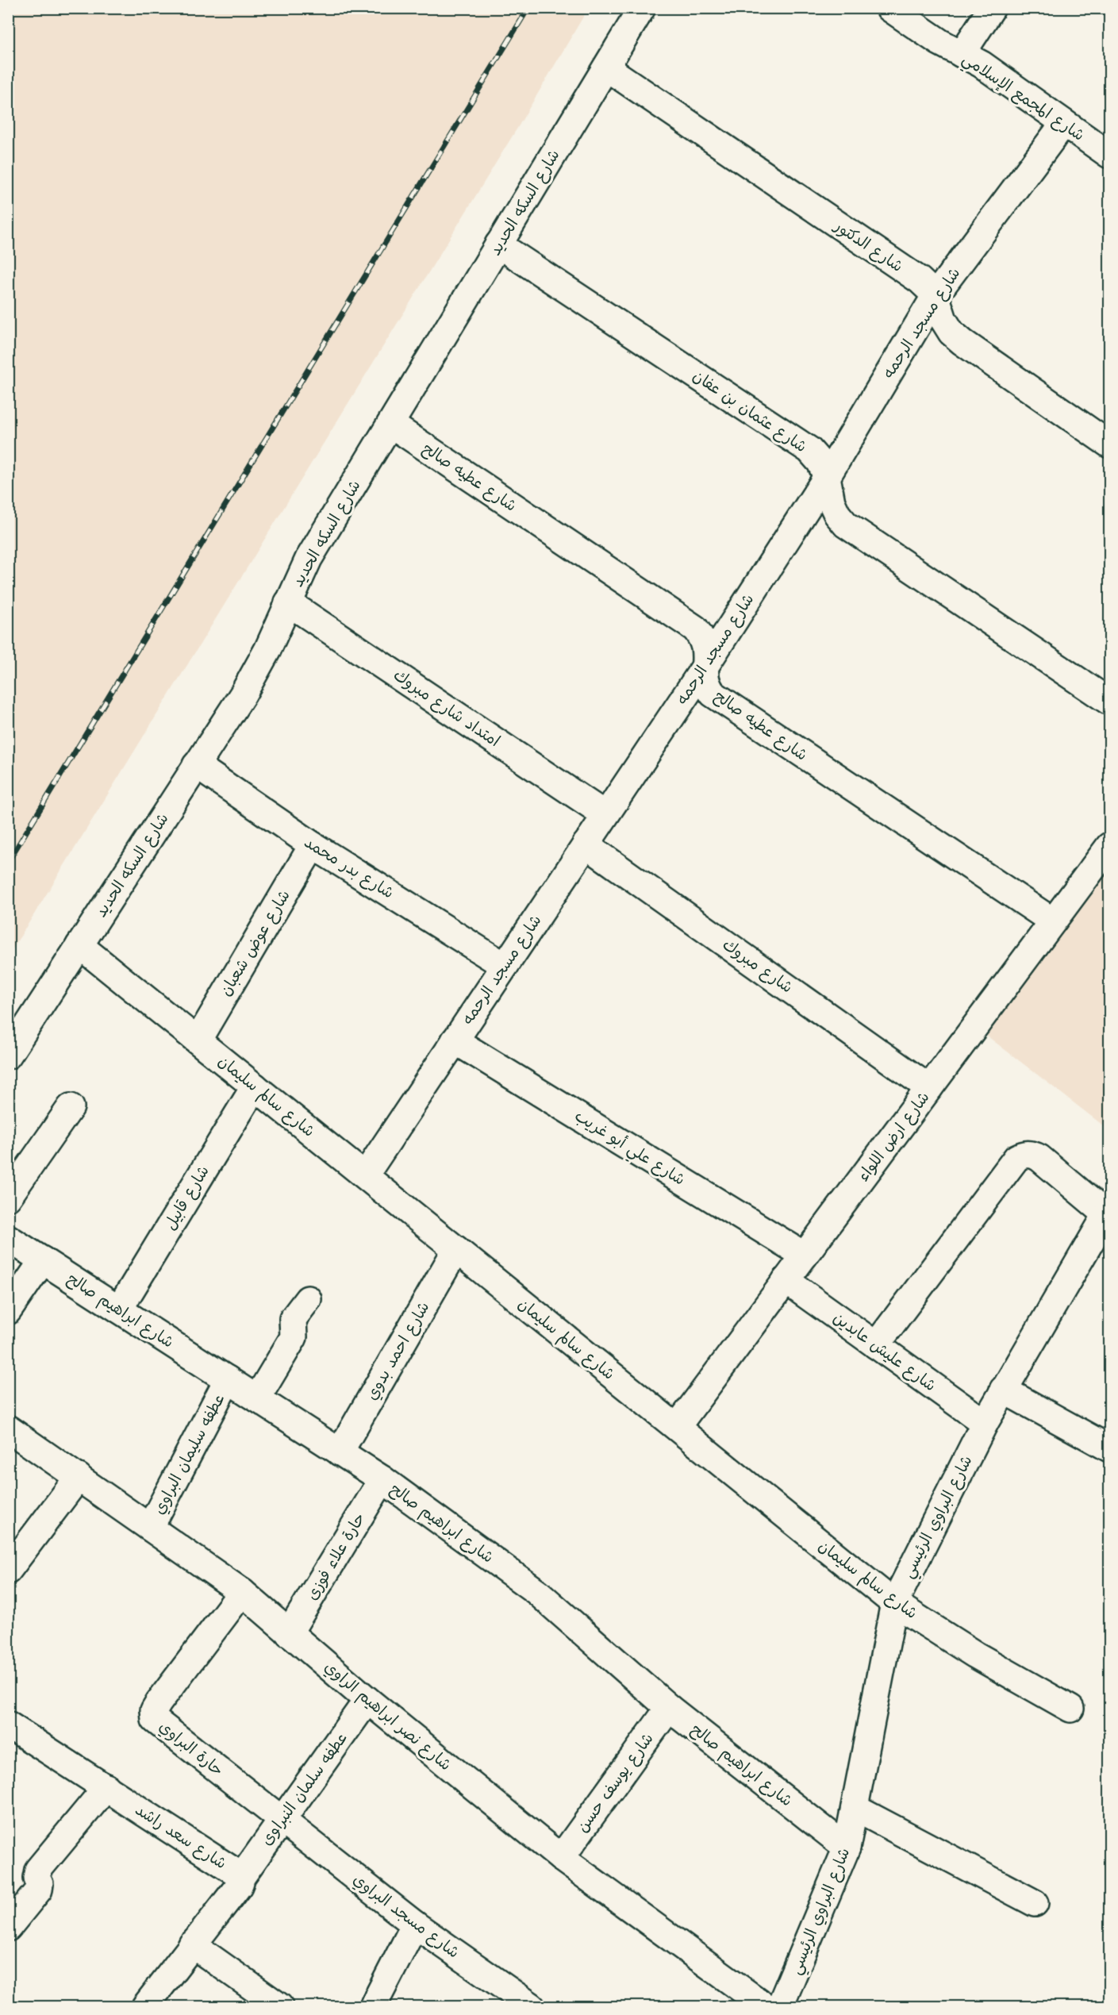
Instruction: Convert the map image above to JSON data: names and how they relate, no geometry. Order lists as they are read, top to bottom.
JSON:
{
  "streets": {
    "street": [
      "شارع المجمع الإسلامي",
      "شارع السكه الحديد",
      "شارع الدكتور",
      "شارع مسجد الرحمه",
      "شارع عثمان بن عفان",
      "شارع عطيه صالح",
      "امتداد شارع مبروك",
      "شارع بدر محمد",
      "شارع عوض شعبان",
      "شارع مبروك",
      "شارع سالم سليمان",
      "شارع ارض اللواء",
      "شارع علي أبو غريب",
      "شارع قابيل",
      "شارع ابراهيم صالح",
      "شارع احمد بدوي",
      "شارع عليش عابدين",
      "عطفه سليمان البراوي",
      "شارع البراوي الرئيسي",
      "حارة علاء فوزى",
      "شارع نصر ابراهيم الراوي",
      "حارة البراوي",
      "شارع يوسف حسن",
      "عطفه سلمان النبراوى",
      "شارع سعد راشد",
      "شارع مسجد البراوي"
    ]
  },
  "crossings": [
    ["شارع المجمع الإسلامي", "شارع مسجد الرحمه"],
    ["شارع السكه الحديد", "شارع الدكتور"],
    ["شارع السكه الحديد", "شارع عثمان بن عفان"],
    ["شارع السكه الحديد", "شارع عطيه صالح"],
    ["شارع السكه الحديد", "امتداد شارع مبروك"],
    ["شارع السكه الحديد", "شارع بدر محمد"],
    ["شارع السكه الحديد", "شارع سالم سليمان"],
    ["شارع الدكتور", "شارع مسجد الرحمه"],
    ["شارع مسجد الرحمه", "شارع عثمان بن عفان"],
    ["شارع مسجد الرحمه", "شارع عطيه صالح"],
    ["شارع مسجد الرحمه", "امتداد شارع مبروك"],
    ["شارع مسجد الرحمه", "شارع بدر محمد"],
    ["شارع مسجد الرحمه", "شارع مبروك"],
    ["شارع مسجد الرحمه", "شارع سالم سليمان"],
    ["شارع مسجد الرحمه", "شارع علي أبو غريب"],
    ["شارع عطيه صالح", "شارع ارض اللواء"],
    ["شارع بدر محمد", "شارع عوض شعبان"],
    ["شارع عوض شعبان", "شارع سالم سليمان"],
    ["شارع مبروك", "شارع ارض اللواء"],
    ["شارع سالم سليمان", "شارع ارض اللواء"],
    ["شارع سالم سليمان", "شارع قابيل"],
    ["شارع سالم سليمان", "شارع احمد بدوي"],
    ["شارع سالم سليمان", "شارع البراوي الرئيسي"],
    ["شارع ارض اللواء", "شارع علي أبو غريب"],
    ["شارع ارض اللواء", "شارع عليش عابدين"],
    ["شارع قابيل", "شارع ابراهيم صالح"],
    ["شارع ابراهيم صالح", "شارع احمد بدوي"],
    ["شارع ابراهيم صالح", "عطفه سليمان البراوي"],
    ["شارع ابراهيم صالح", "شارع البراوي الرئيسي"],
    ["شارع ابراهيم صالح", "حارة علاء فوزى"],
    ["شارع ابراهيم صالح", "شارع يوسف حسن"],
    ["شارع عليش عابدين", "شارع البراوي الرئيسي"],
    ["عطفه سليمان البراوي", "شارع نصر ابراهيم الراوي"],
    ["حارة علاء فوزى", "شارع نصر ابراهيم الراوي"],
    ["شارع نصر ابراهيم الراوي", "حارة البراوي"],
    ["شارع نصر ابراهيم الراوي", "شارع يوسف حسن"],
    ["شارع نصر ابراهيم الراوي", "عطفه سلمان النبراوى"],
    ["حارة البراوي", "عطفه سلمان النبراوى"],
    ["حارة البراوي", "شارع مسجد البراوي"],
    ["عطفه سلمان النبراوى", "شارع سعد راشد"],
    ["عطفه سلمان النبراوى", "شارع مسجد البراوي"]
  ]
}
